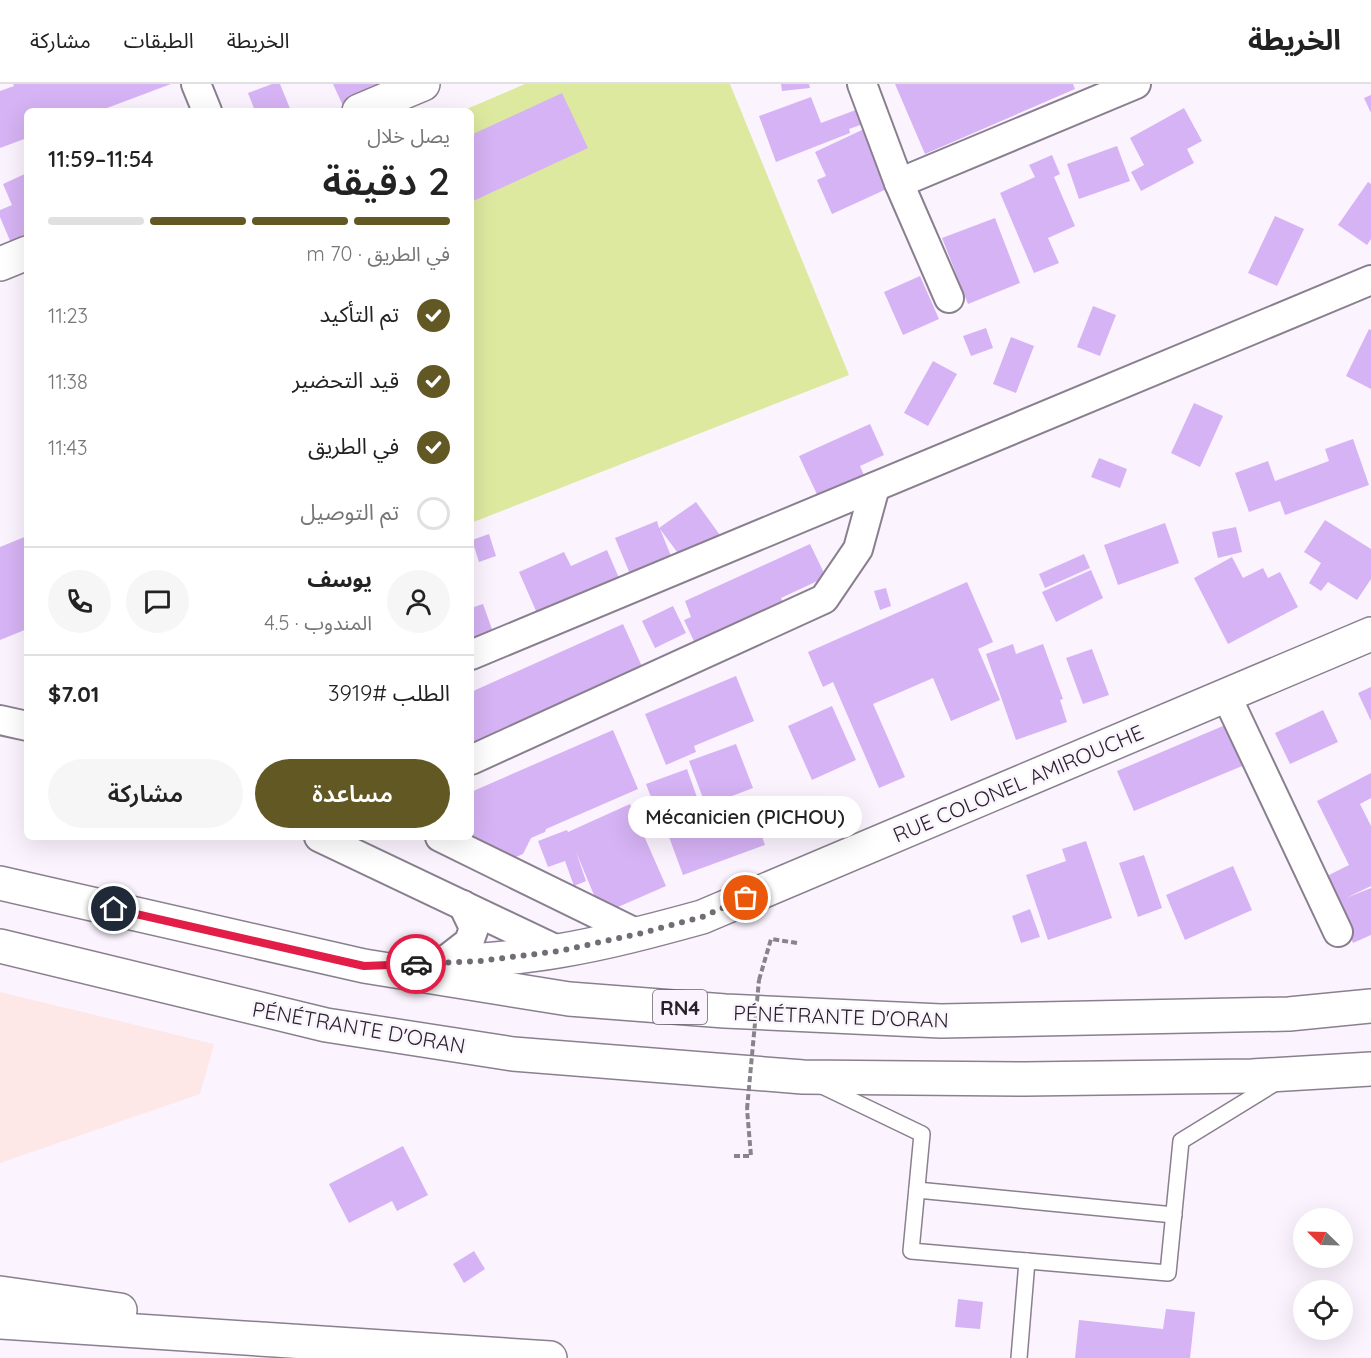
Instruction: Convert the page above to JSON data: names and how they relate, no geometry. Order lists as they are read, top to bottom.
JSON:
{
  "streets": {
    "main road": ["RUE COLONEL AMIROUCHE", "RN4", "PÉNÉTRANTE D'ORAN"]
  },
  "crossings": [
    ["RUE COLONEL AMIROUCHE", "PÉNÉTRANTE D'ORAN"]
  ],
  "places": ["Mécanicien (PICHOU)"],
  "north": "top left",
  "page": {
    "header": "الخريطة",
    "nav": ["الخريطة", "الطبقات", "مشاركة"],
    "heading": ["2 دقيقة", "يصل خلال", "11:54–11:59"],
    "panel": [
      "يوسف",
      "المندوب · 4.5",
      "الطلب #3919",
      "$7.01"
    ],
    "bar": "في الطريق · 70 m",
    "list": [
      ["تم التأكيد", "11:23"],
      ["قيد التحضير", "11:38"],
      ["في الطريق", "11:43"],
      "تم التوصيل"
    ],
    "buttons": ["مساعدة", "مشاركة"],
    "bubble": "Mécanicien (PICHOU)"
  }
}
